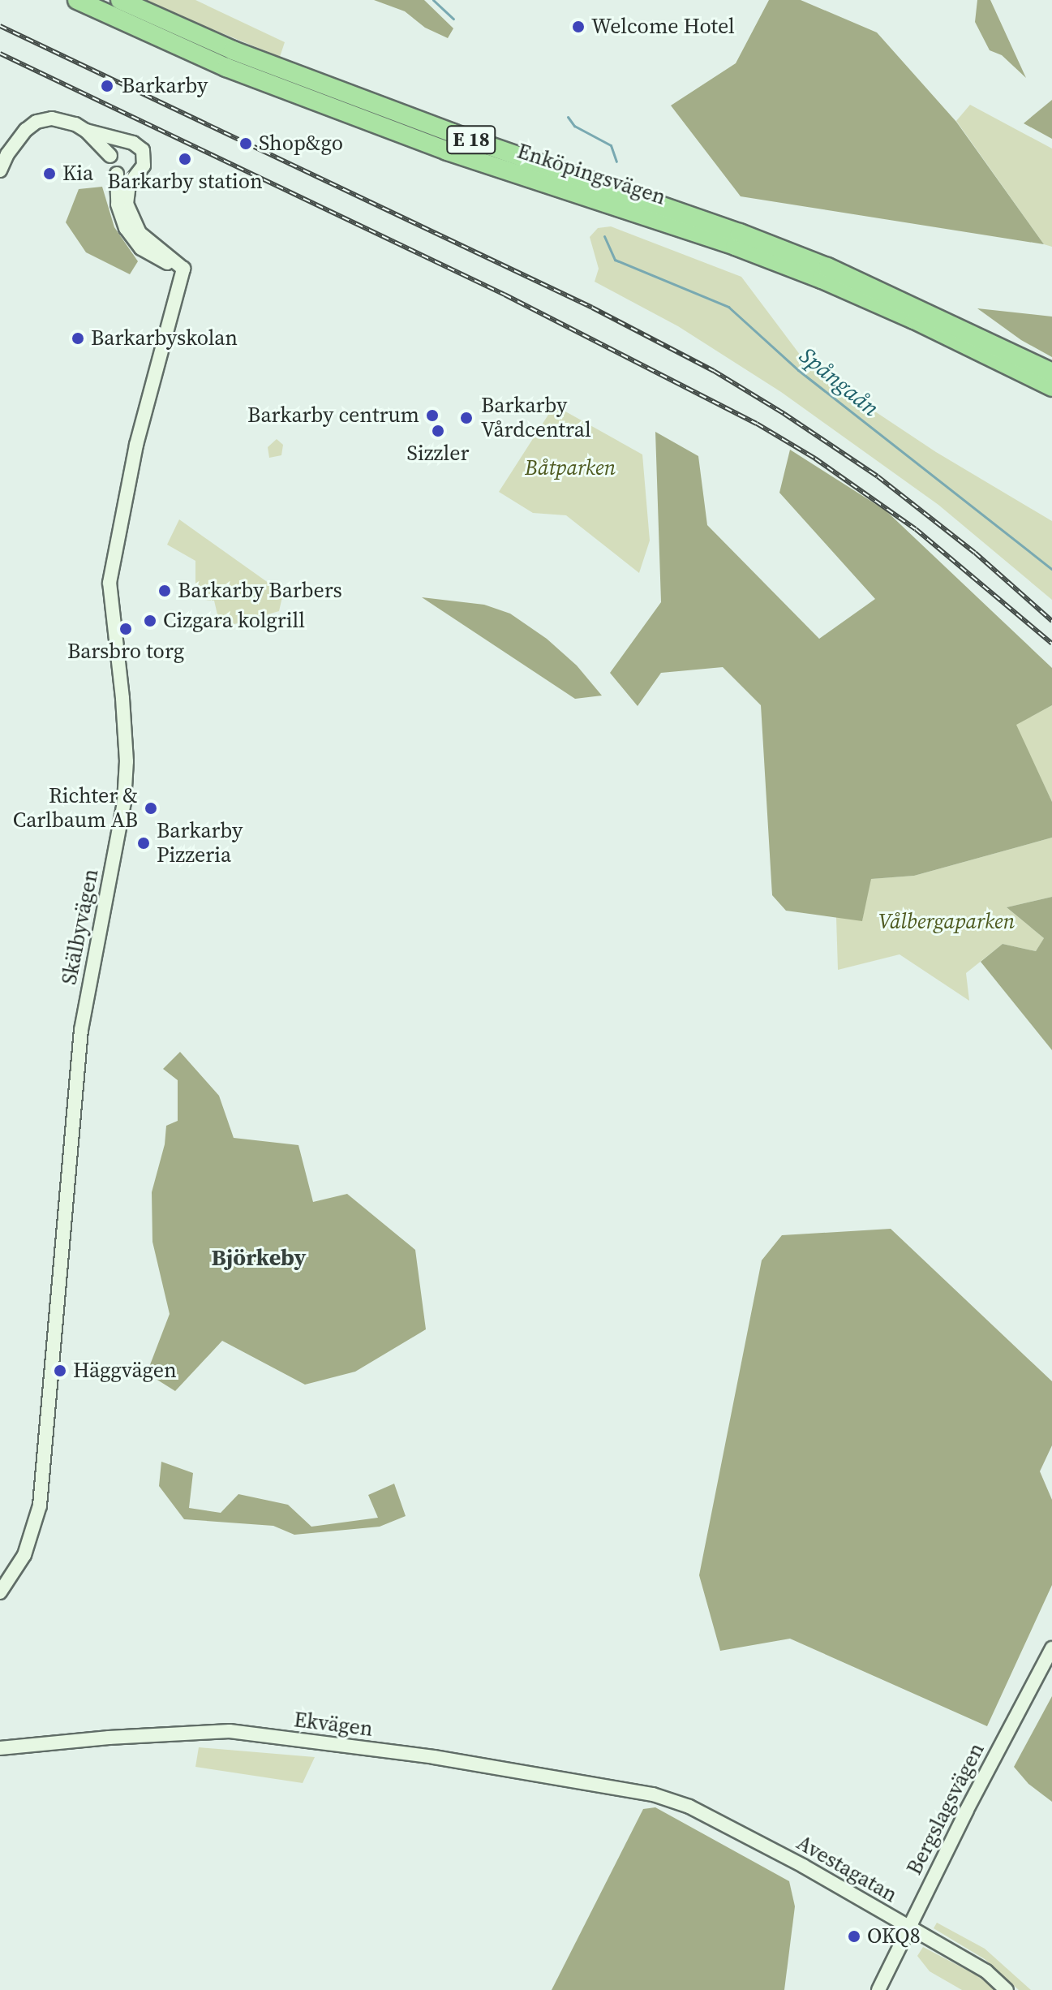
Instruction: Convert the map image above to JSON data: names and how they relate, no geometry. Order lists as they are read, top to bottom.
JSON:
{
  "streets": {
    "highway": ["E 18", "Enköpingsvägen"],
    "street": [
      "Skälbyvägen",
      "Ekvägen",
      "Bergslagsvägen",
      "Avestagatan"
    ]
  },
  "crossings": [
    ["Ekvägen", "Avestagatan"],
    ["Bergslagsvägen", "Avestagatan"]
  ],
  "districts": ["Björkeby"],
  "water": ["Spångaån"],
  "parks": ["Båtparken", "Vålbergaparken"],
  "places": [
    "Welcome Hotel",
    "Barkarby",
    "Shop&go",
    "Barkarby station",
    "Kia",
    "Barkarbyskolan",
    "Barkarby centrum",
    "Barkarby Vårdcentral",
    "Sizzler",
    "Barkarby Barbers",
    "Cizgara kolgrill",
    "Barsbro torg",
    "Richter & Carlbaum AB",
    "Barkarby Pizzeria",
    "Häggvägen",
    "OKQ8"
  ]
}
